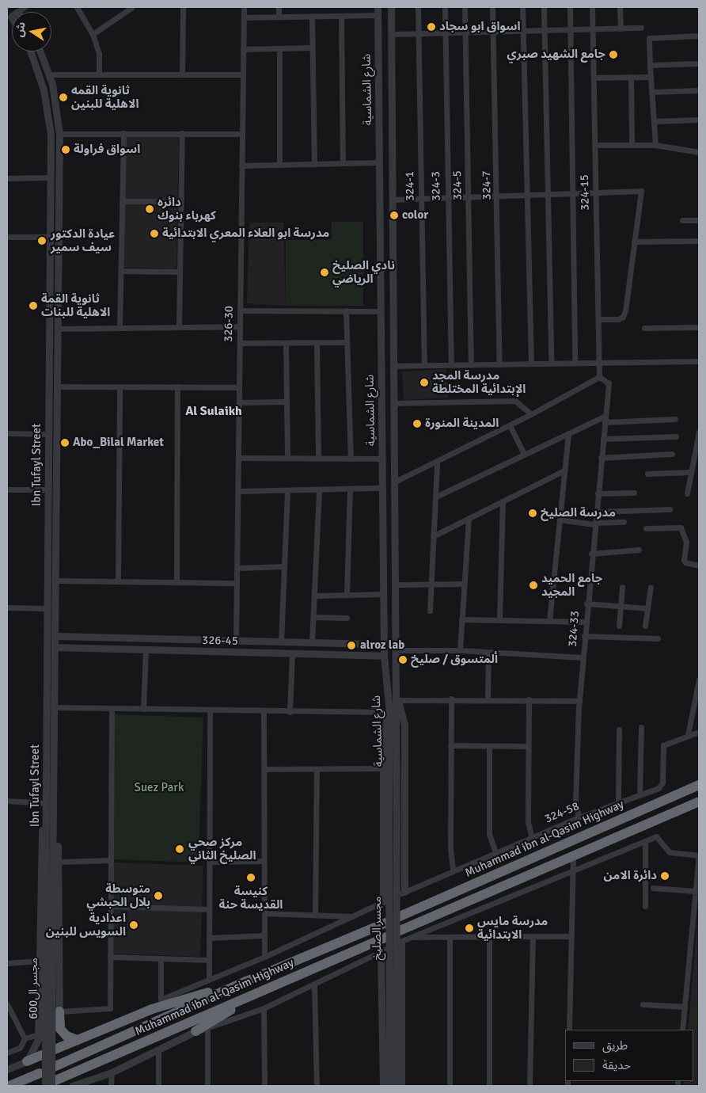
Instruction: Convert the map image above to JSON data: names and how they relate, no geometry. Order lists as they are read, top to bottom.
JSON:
{
  "streets": {
    "highway": ["Muhammad ibn al-Qasim Highway"],
    "street": [
      "شارع الشماسية",
      "324-5",
      "324-7",
      "324-1",
      "324-3",
      "324-15",
      "326-30",
      "Ibn Tufayl Street",
      "324-33",
      "326-45",
      "324-58",
      "مجسر الصليخ",
      "مجسر ال600"
    ]
  },
  "crossings": [
    ["شارع الشماسية", "326-45"],
    ["شارع الشماسية", "مجسر الصليخ"],
    ["324-15", "324-33"],
    ["326-30", "326-45"],
    ["Ibn Tufayl Street", "326-45"],
    ["Ibn Tufayl Street", "مجسر ال600"],
    ["324-33", "324-58"],
    ["Muhammad ibn al-Qasim Highway", "مجسر ال600"]
  ],
  "districts": ["Al Sulaikh"],
  "parks": ["Suez Park"],
  "places": [
    "اسواق ابو سجاد",
    "جامع الشهيد صبري",
    "ثانوية القمه الاهلية للبنين",
    "اسواق فراولة",
    "دائره كهرباء بنوك",
    "color",
    "مدرسة ابو العلاء المعري الابتدائية",
    "عيادة الدكتور سيف سمير",
    "نادي الصليخ الرياضي",
    "ثانوية القمة الاهلية للبنات",
    "مدرسة المجد الإبتدائية المختلطة",
    "المدينة المنورة",
    "Abo_Bilal Market",
    "مدرسة الصليخ",
    "جامع الحميد المجيد",
    "alroz lab",
    "ألمتسوق / صليخ",
    "مركز صحي الصليخ الثاني",
    "دائرة الامن",
    "كنيسة القديسة حنة",
    "متوسطة بلال الحبشي",
    "اعدادية السويس للبنين",
    "مدرسة مايس الابتدائية"
  ],
  "legend": ["طريق", "حديقة"],
  "north": "left"
}
